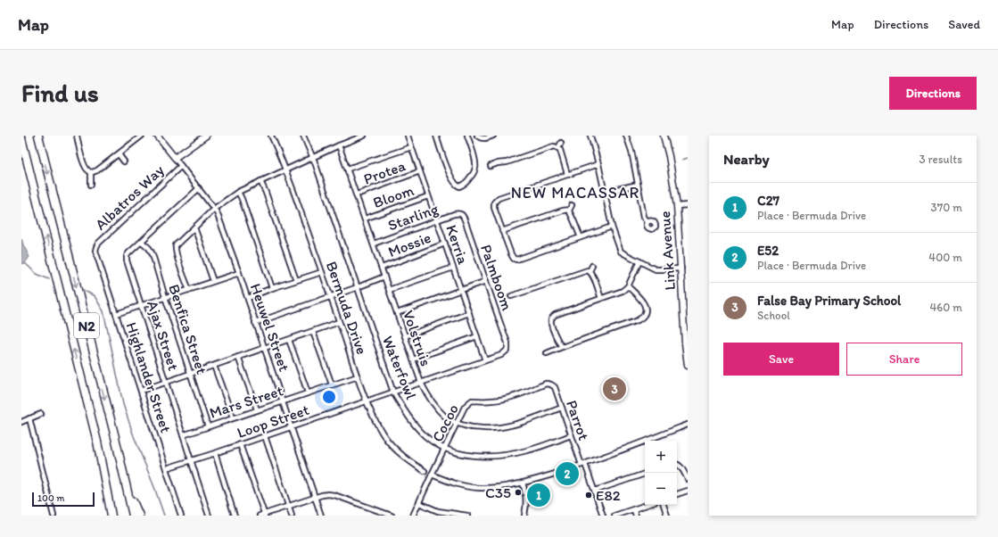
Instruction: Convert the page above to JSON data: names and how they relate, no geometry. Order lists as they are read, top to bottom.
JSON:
{
  "streets": {
    "highway": ["N2"],
    "street": [
      "Protea",
      "Bloom",
      "Albatros Way",
      "Starling",
      "Mossie",
      "Kerria",
      "Link Avenue",
      "Palmboom",
      "Bermuda Drive",
      "Heuwel Street",
      "Benfica Street",
      "Ajax Street",
      "Volstruis",
      "Waterfowl",
      "Highlander Street",
      "Mars Street",
      "Parrot",
      "Loop Street",
      "Cocoo"
    ]
  },
  "crossings": [
    ["Protea", "Kerria"],
    ["Protea", "Volstruis"],
    ["Bloom", "Kerria"],
    ["Bloom", "Volstruis"],
    ["Albatros Way", "Heuwel Street"],
    ["Albatros Way", "Highlander Street"],
    ["Starling", "Kerria"],
    ["Starling", "Palmboom"],
    ["Starling", "Volstruis"],
    ["Mossie", "Kerria"],
    ["Mossie", "Volstruis"],
    ["Kerria", "Loop Street"],
    ["Palmboom", "Loop Street"],
    ["Bermuda Drive", "Mars Street"],
    ["Bermuda Drive", "Loop Street"],
    ["Heuwel Street", "Ajax Street"],
    ["Heuwel Street", "Mars Street"],
    ["Heuwel Street", "Loop Street"],
    ["Benfica Street", "Ajax Street"],
    ["Benfica Street", "Mars Street"],
    ["Ajax Street", "Mars Street"],
    ["Ajax Street", "Loop Street"],
    ["Volstruis", "Parrot"],
    ["Volstruis", "Loop Street"],
    ["Volstruis", "Cocoo"],
    ["Waterfowl", "Parrot"],
    ["Waterfowl", "Loop Street"],
    ["Waterfowl", "Cocoo"],
    ["Highlander Street", "Loop Street"],
    ["Parrot", "Cocoo"]
  ],
  "districts": ["NEW MACASSAR"],
  "places": ["C35", "E82"],
  "scale_bar": "100 m",
  "page": {
    "header": "Map",
    "nav": ["Map", "Directions", "Saved"],
    "buttons": [
      "Directions",
      ["Save", "Share"]
    ],
    "title": "Find us",
    "heading": ["Nearby", "3 results"],
    "list": [
      {
        "mark": "1",
        "name": "C27",
        "note": "Place · Bermuda Drive",
        "value": "370 m"
      },
      {
        "mark": "2",
        "name": "E52",
        "note": "Place · Bermuda Drive",
        "value": "400 m"
      },
      {
        "mark": "3",
        "name": "False Bay Primary School",
        "note": "School",
        "value": "460 m"
      }
    ],
    "pins": ["3", "2", "1"],
    "map_buttons": ["+", "−"],
    "scale": "100 m"
  }
}
